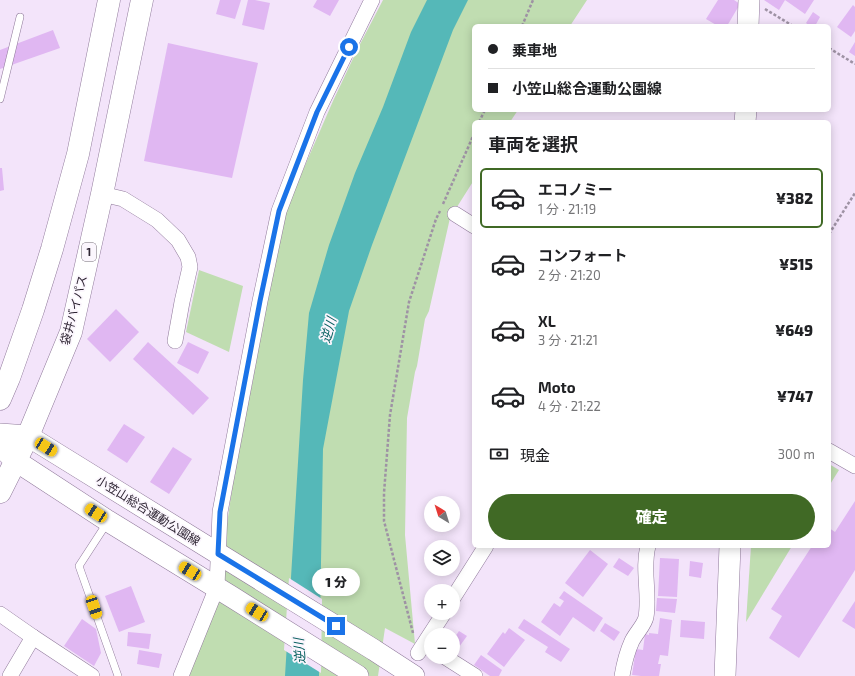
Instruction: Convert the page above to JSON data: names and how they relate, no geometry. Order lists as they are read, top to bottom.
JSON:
{
  "streets": {
    "highway": ["1", "袋井バイパス"],
    "main road": ["小笠山総合運動公園線"]
  },
  "crossings": [
    ["袋井バイパス", "小笠山総合運動公園線"]
  ],
  "water": ["逆川"],
  "north": "top left",
  "page": {
    "banner": ["乗車地", "小笠山総合運動公園線"],
    "heading": "車両を選択",
    "list": [
      {
        "name": "エコノミー",
        "note": "1 分 · 21:19",
        "value": "¥382"
      },
      {
        "name": "コンフォート",
        "note": "2 分 · 21:20",
        "value": "¥515"
      },
      {
        "name": "XL",
        "note": "3 分 · 21:21",
        "value": "¥649"
      },
      {
        "name": "Moto",
        "note": "4 分 · 21:22",
        "value": "¥747"
      }
    ],
    "pay": ["現金", "300 m"],
    "buttons": "確定",
    "map_buttons": ["+", "−"],
    "bubble": "1 分"
  }
}
